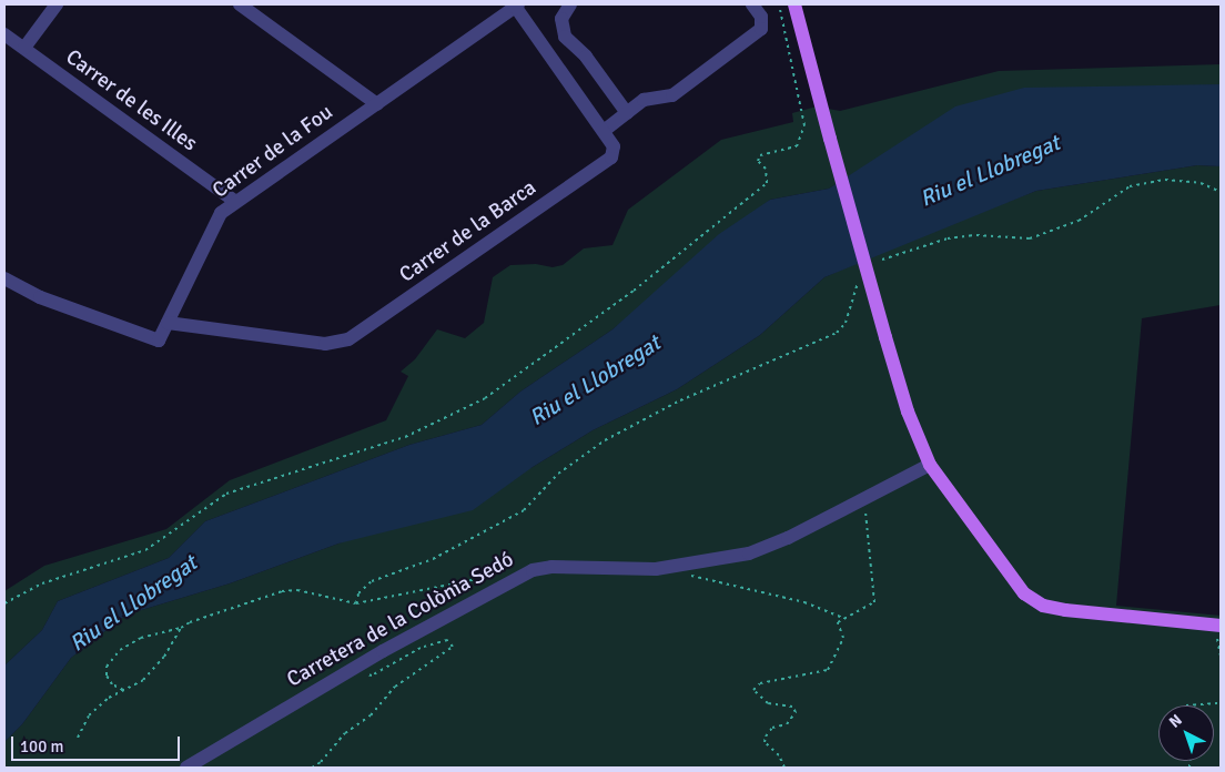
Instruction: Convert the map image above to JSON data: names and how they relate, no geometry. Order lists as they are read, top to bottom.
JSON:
{
  "streets": {
    "street": [
      "Carrer de les Illes",
      "Carrer de la Fou",
      "Carrer de la Barca",
      "Carretera de la Colònia Sedó"
    ]
  },
  "crossings": [
    ["Carrer de les Illes", "Carrer de la Fou"],
    ["Carrer de la Fou", "Carrer de la Barca"]
  ],
  "water": ["Riu el Llobregat"],
  "scale_bar": "100 m",
  "north": "top left"
}
